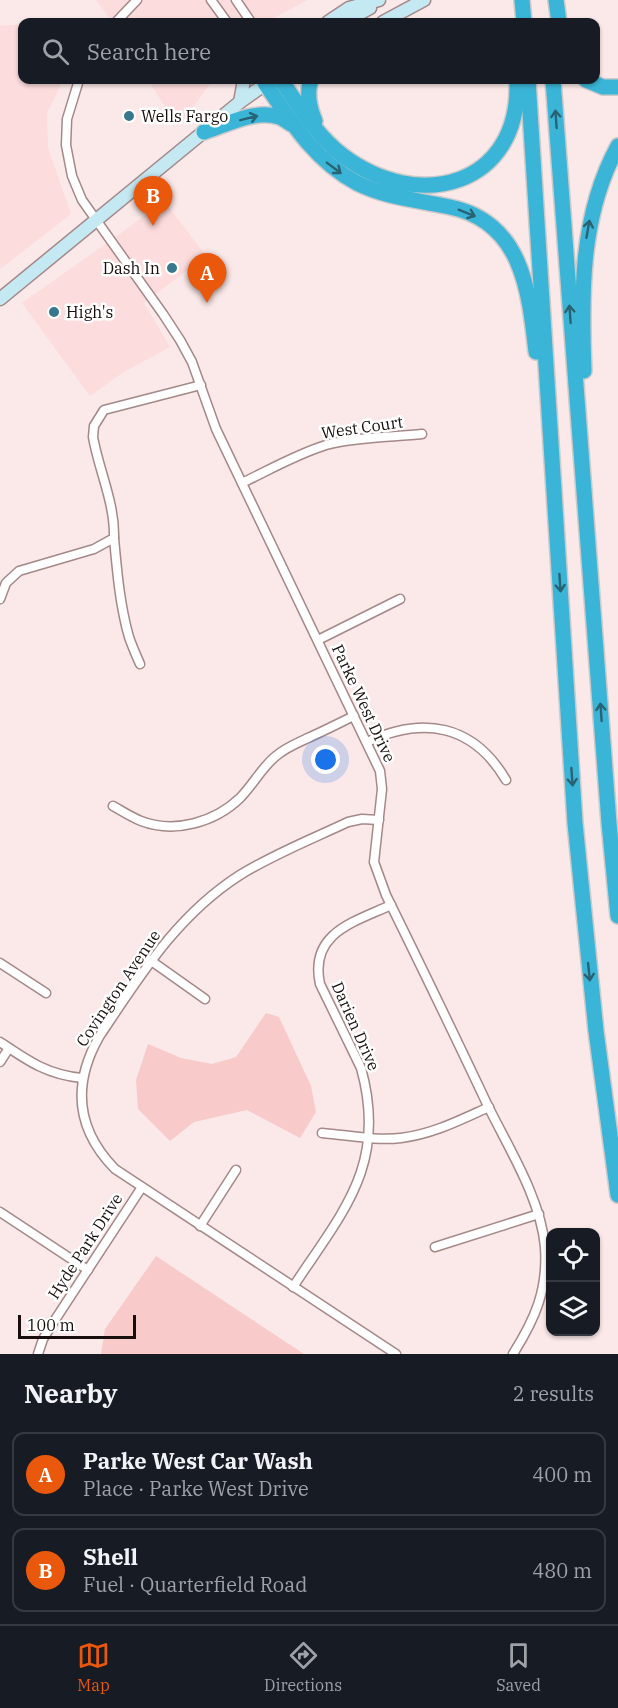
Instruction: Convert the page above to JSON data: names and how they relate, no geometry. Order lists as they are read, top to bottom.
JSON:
{
  "streets": {
    "street": [
      "West Court",
      "Parke West Drive",
      "Covington Avenue",
      "Darien Drive",
      "Hyde Park Drive"
    ]
  },
  "crossings": [
    ["West Court", "Parke West Drive"],
    ["Parke West Drive", "Covington Avenue"],
    ["Parke West Drive", "Darien Drive"],
    ["Covington Avenue", "Darien Drive"],
    ["Covington Avenue", "Hyde Park Drive"]
  ],
  "places": ["Wells Fargo", "Dash In", "High's"],
  "scale_bar": "100 m",
  "page": {
    "search": "Search here",
    "pins": ["B", "A"],
    "scale": "100 m",
    "heading": ["Nearby", "2 results"],
    "list": [
      {
        "mark": "A",
        "name": "Parke West Car Wash",
        "note": "Place · Parke West Drive",
        "value": "400 m"
      },
      {
        "mark": "B",
        "name": "Shell",
        "note": "Fuel · Quarterfield Road",
        "value": "480 m"
      }
    ],
    "nav": ["Map", "Directions", "Saved"]
  }
}
